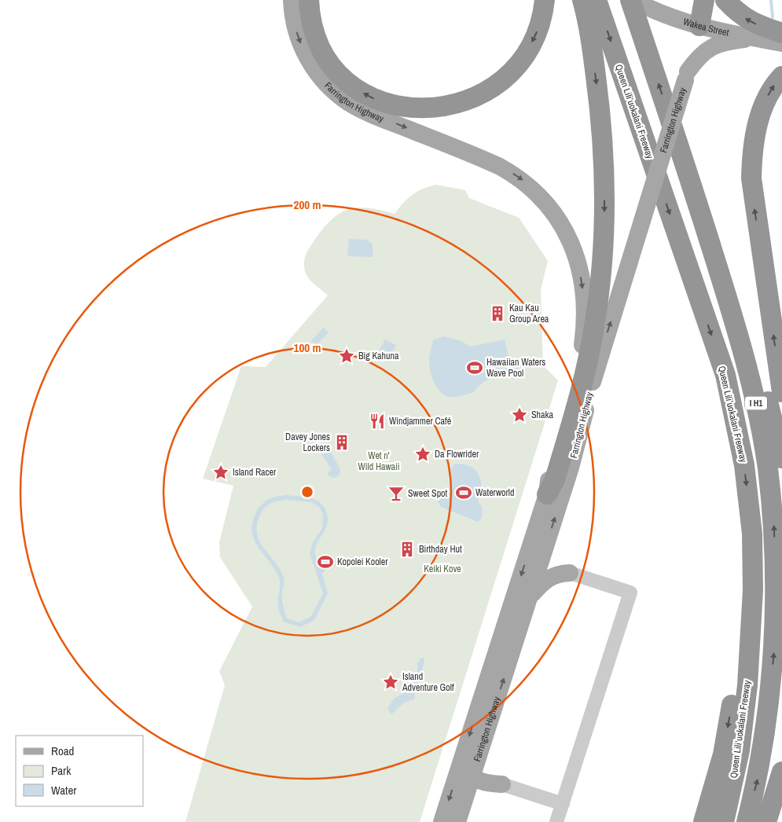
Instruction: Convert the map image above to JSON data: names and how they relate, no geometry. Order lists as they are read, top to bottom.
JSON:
{
  "streets": {
    "highway": ["Queen Liliʻuokalani Freeway", "I H1"],
    "main road": ["Wakea Street", "Farrington Highway"]
  },
  "crossings": [
    ["Wakea Street", "Farrington Highway"]
  ],
  "parks": ["Wet n' Wild Hawaii", "Keiki Kove"],
  "places": {
    "building": ["Kau Kau Group Area", "Davey Jones Lockers", "Birthday Hut"],
    "place": [
      "Big Kahuna",
      "Shaka",
      "Da Flowrider",
      "Island Racer",
      "Island Adventure Golf"
    ],
    "sports": ["Hawaiian Waters Wave Pool", "Waterworld", "Kopolei Kooler"],
    "restaurant": ["Windjammer Café"],
    "bar": ["Sweet Spot"]
  },
  "legend": ["Road", "Park", "Water"],
  "rings": ["200 m", "100 m"]
}
